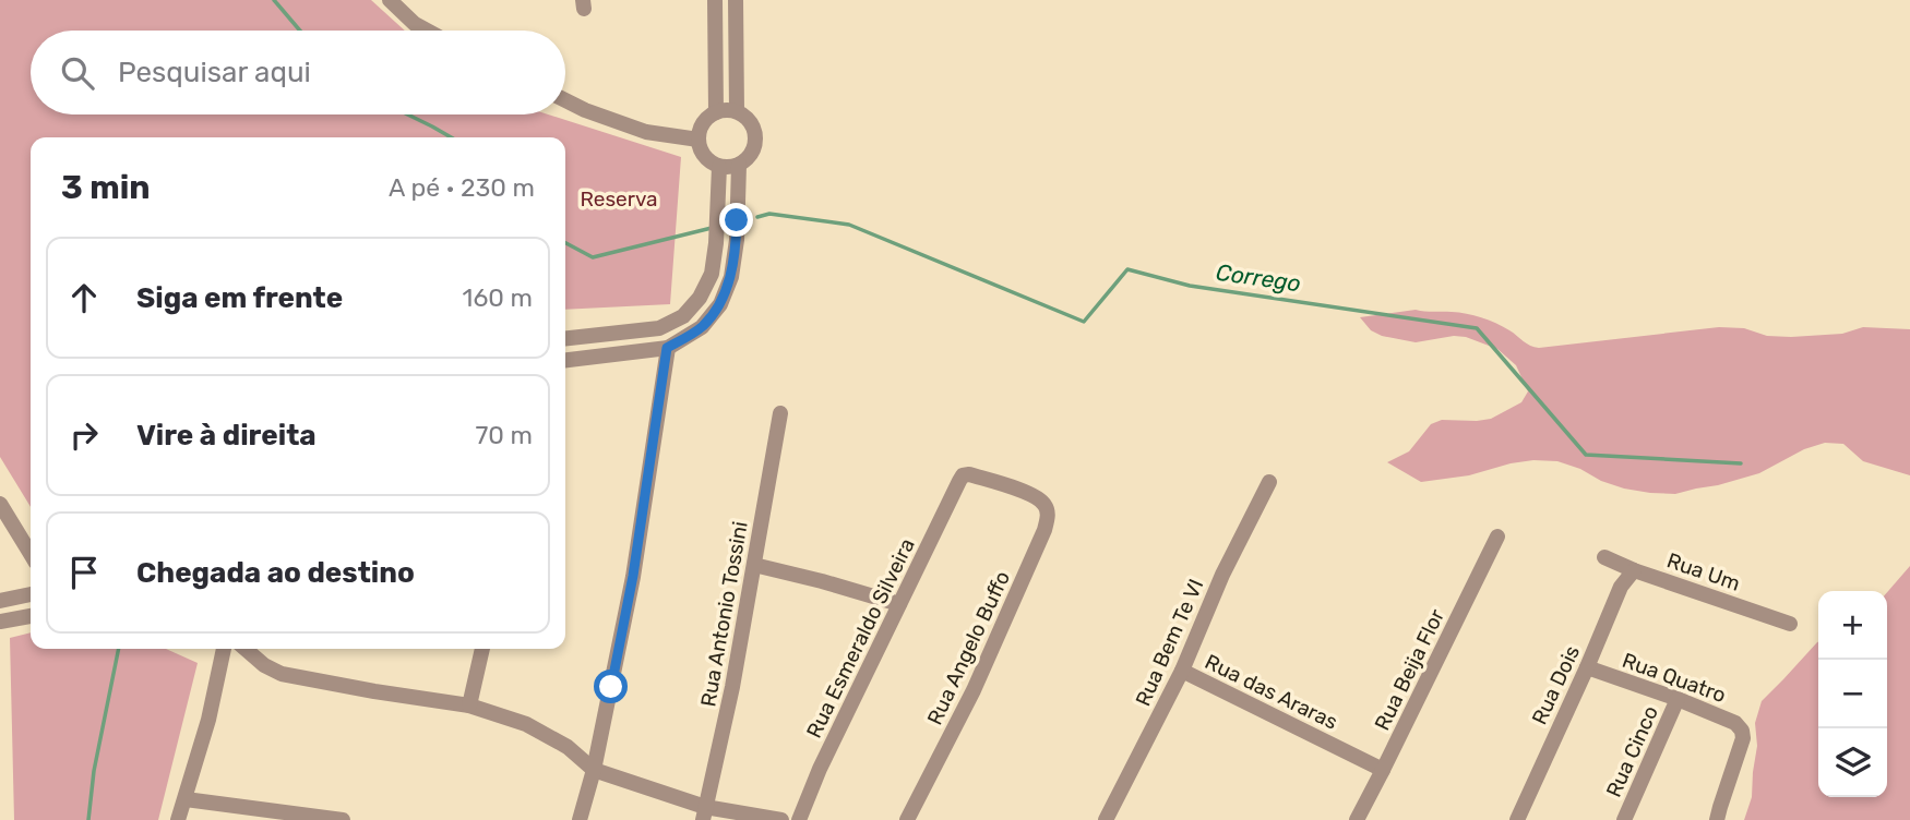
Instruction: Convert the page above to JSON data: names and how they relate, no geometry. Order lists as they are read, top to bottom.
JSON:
{
  "streets": {
    "street": [
      "Rua Um",
      "Rua Antonio Tossini",
      "Rua Esmeraldo Silveira",
      "Rua Bem Te VI",
      "Rua Angelo Buffo",
      "Rua Beija Flor",
      "Rua Quatro",
      "Rua Dois",
      "Rua das Araras",
      "Rua Cinco"
    ]
  },
  "crossings": [
    ["Rua Um", "Rua Dois"],
    ["Rua Esmeraldo Silveira", "Rua Angelo Buffo"],
    ["Rua Bem Te VI", "Rua das Araras"],
    ["Rua Beija Flor", "Rua das Araras"],
    ["Rua Quatro", "Rua Dois"],
    ["Rua Quatro", "Rua Cinco"]
  ],
  "water": ["Corrego"],
  "parks": ["Reserva"],
  "page": {
    "search": "Pesquisar aqui",
    "heading": ["3 min", "A pé · 230 m"],
    "list": [
      ["Siga em frente", "160 m"],
      ["Vire à direita", "70 m"],
      "Chegada ao destino"
    ],
    "map_buttons": ["+", "−"]
  }
}
